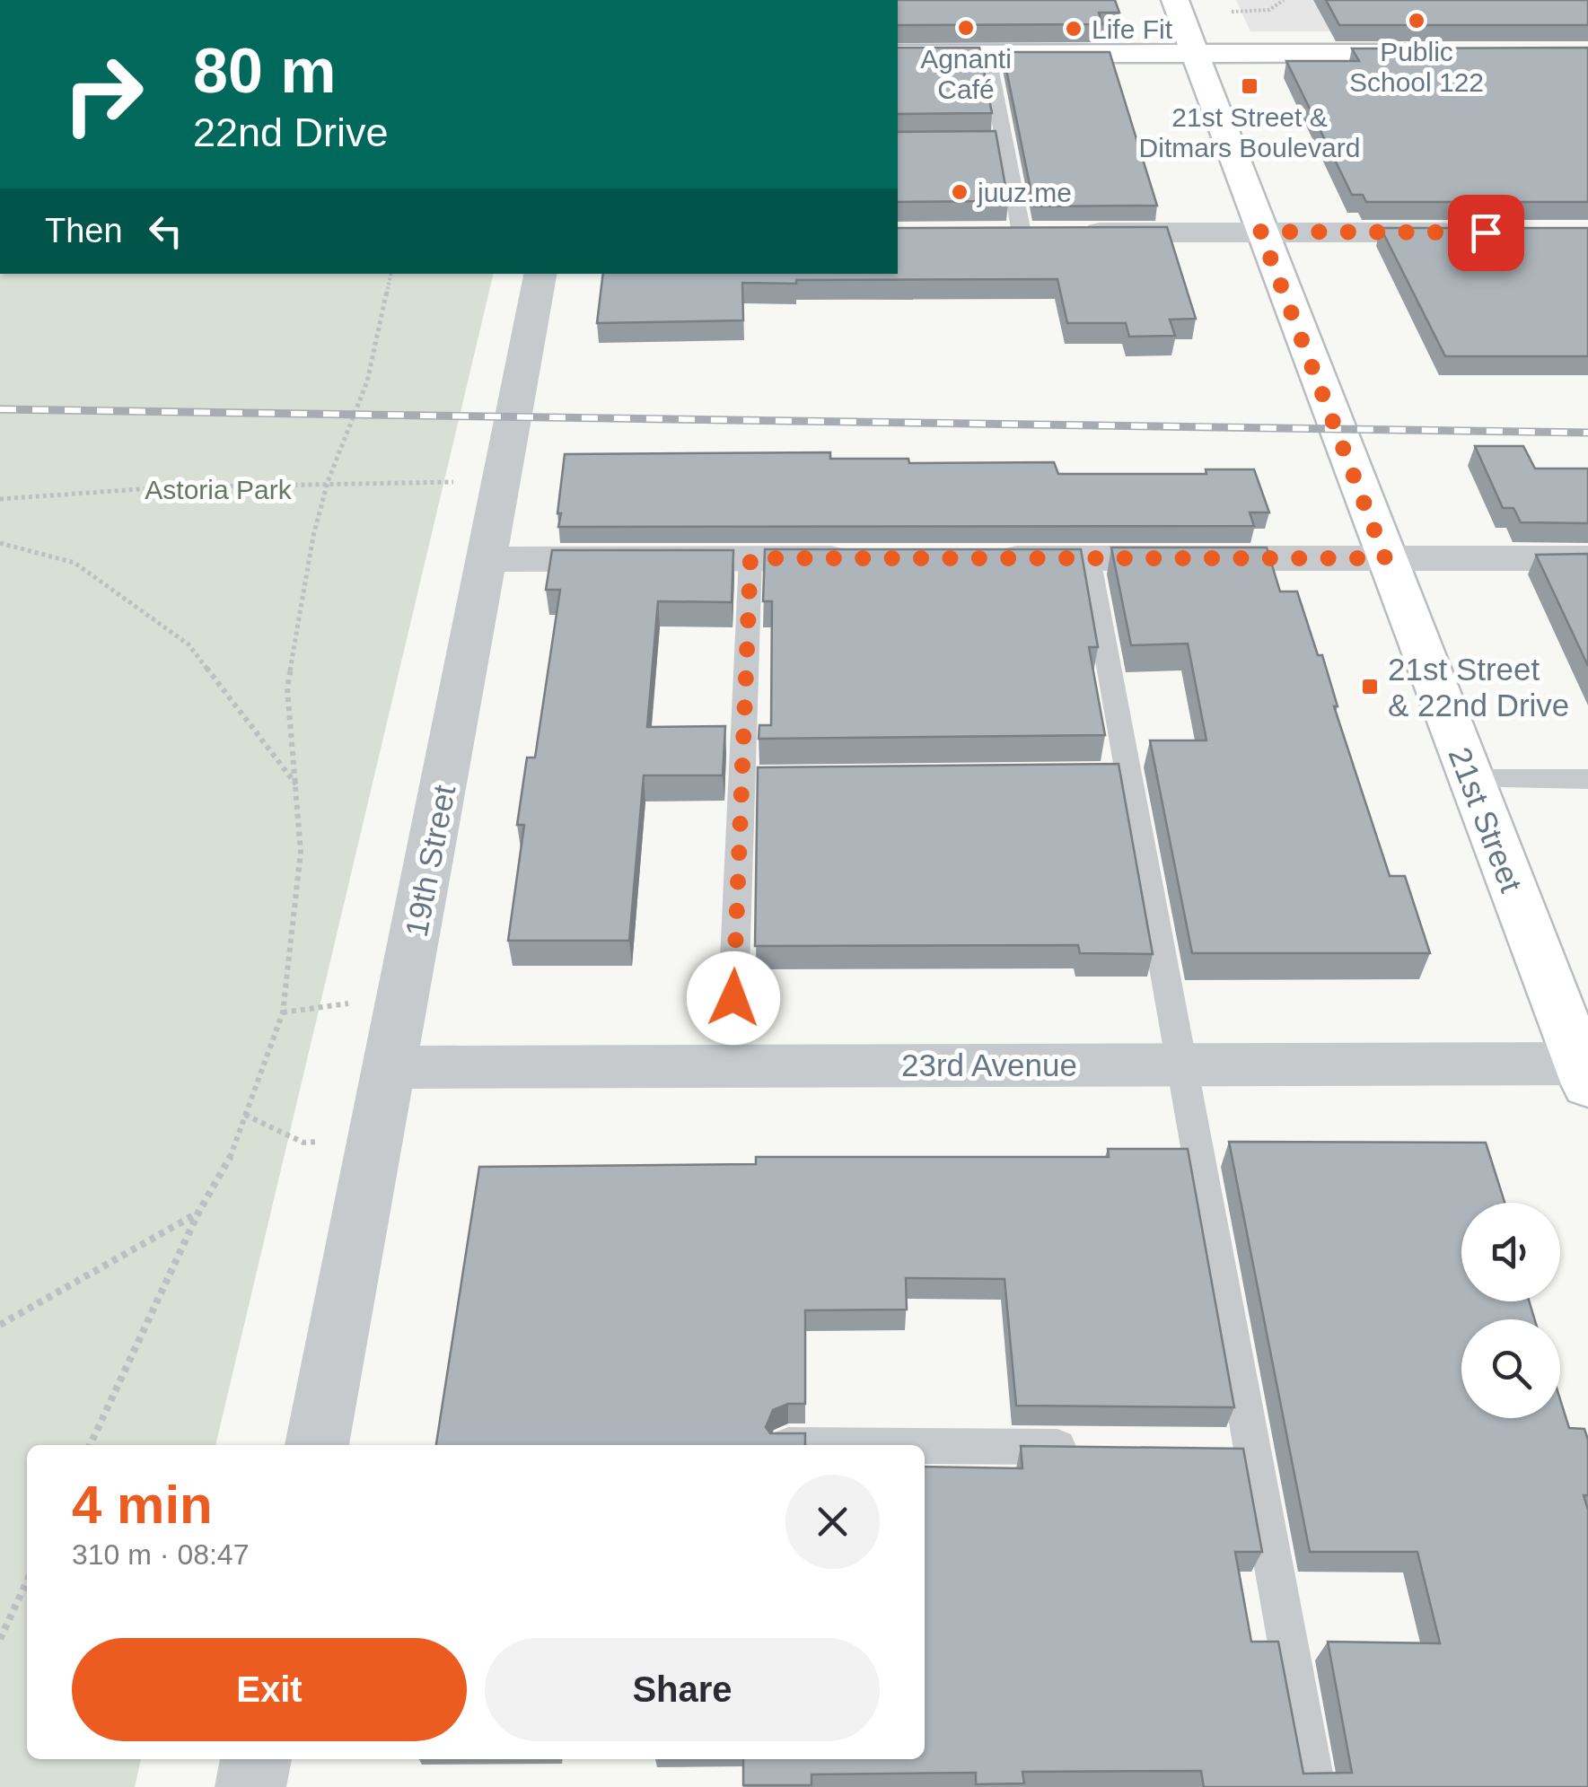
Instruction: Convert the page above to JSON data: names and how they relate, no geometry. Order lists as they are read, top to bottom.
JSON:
{
  "streets": {
    "street": ["21st Street", "19th Street", "23rd Avenue"]
  },
  "crossings": [
    ["21st Street", "23rd Avenue"],
    ["19th Street", "23rd Avenue"]
  ],
  "parks": ["Astoria Park"],
  "places": {
    "other": [
      "Public School 122",
      "Agnanti Café",
      "Life Fit",
      "juuz.me"
    ],
    "transit": ["21st Street & Ditmars Boulevard", "21st Street & 22nd Drive"]
  },
  "page": {
    "turn": ["80 m", "22nd Drive"],
    "then": "Then",
    "heading": ["4 min", "310 m · 08:47"],
    "buttons": ["Exit", "Share"]
  }
}
